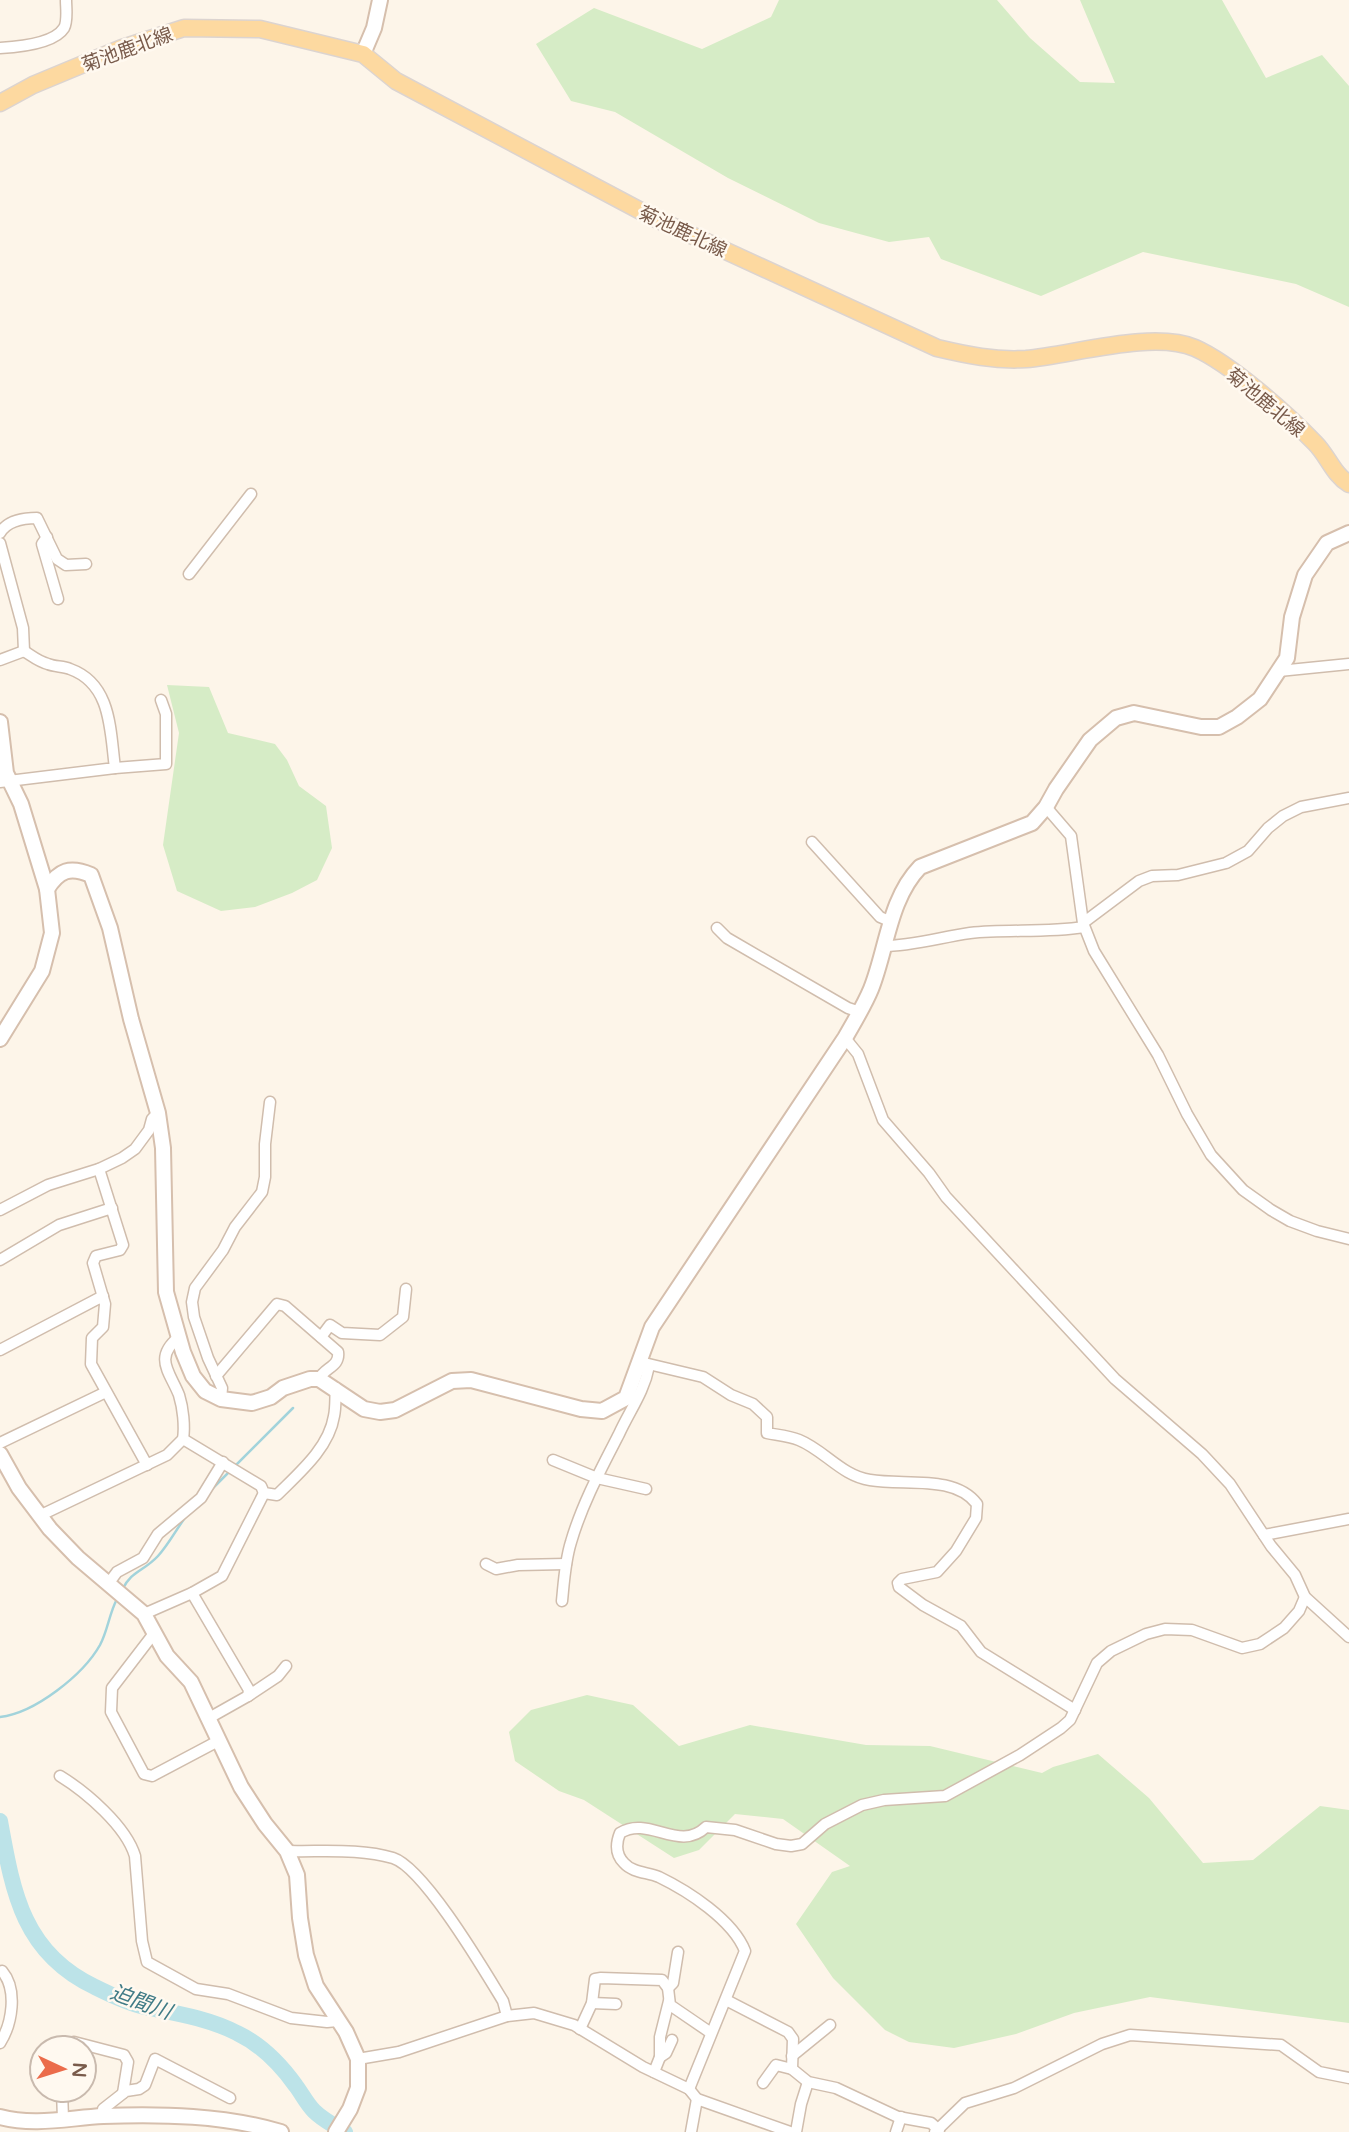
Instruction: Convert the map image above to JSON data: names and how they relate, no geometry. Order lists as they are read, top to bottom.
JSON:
{
  "streets": {
    "main road": ["菊池鹿北線"]
  },
  "water": ["迫間川"],
  "north": "right"
}
